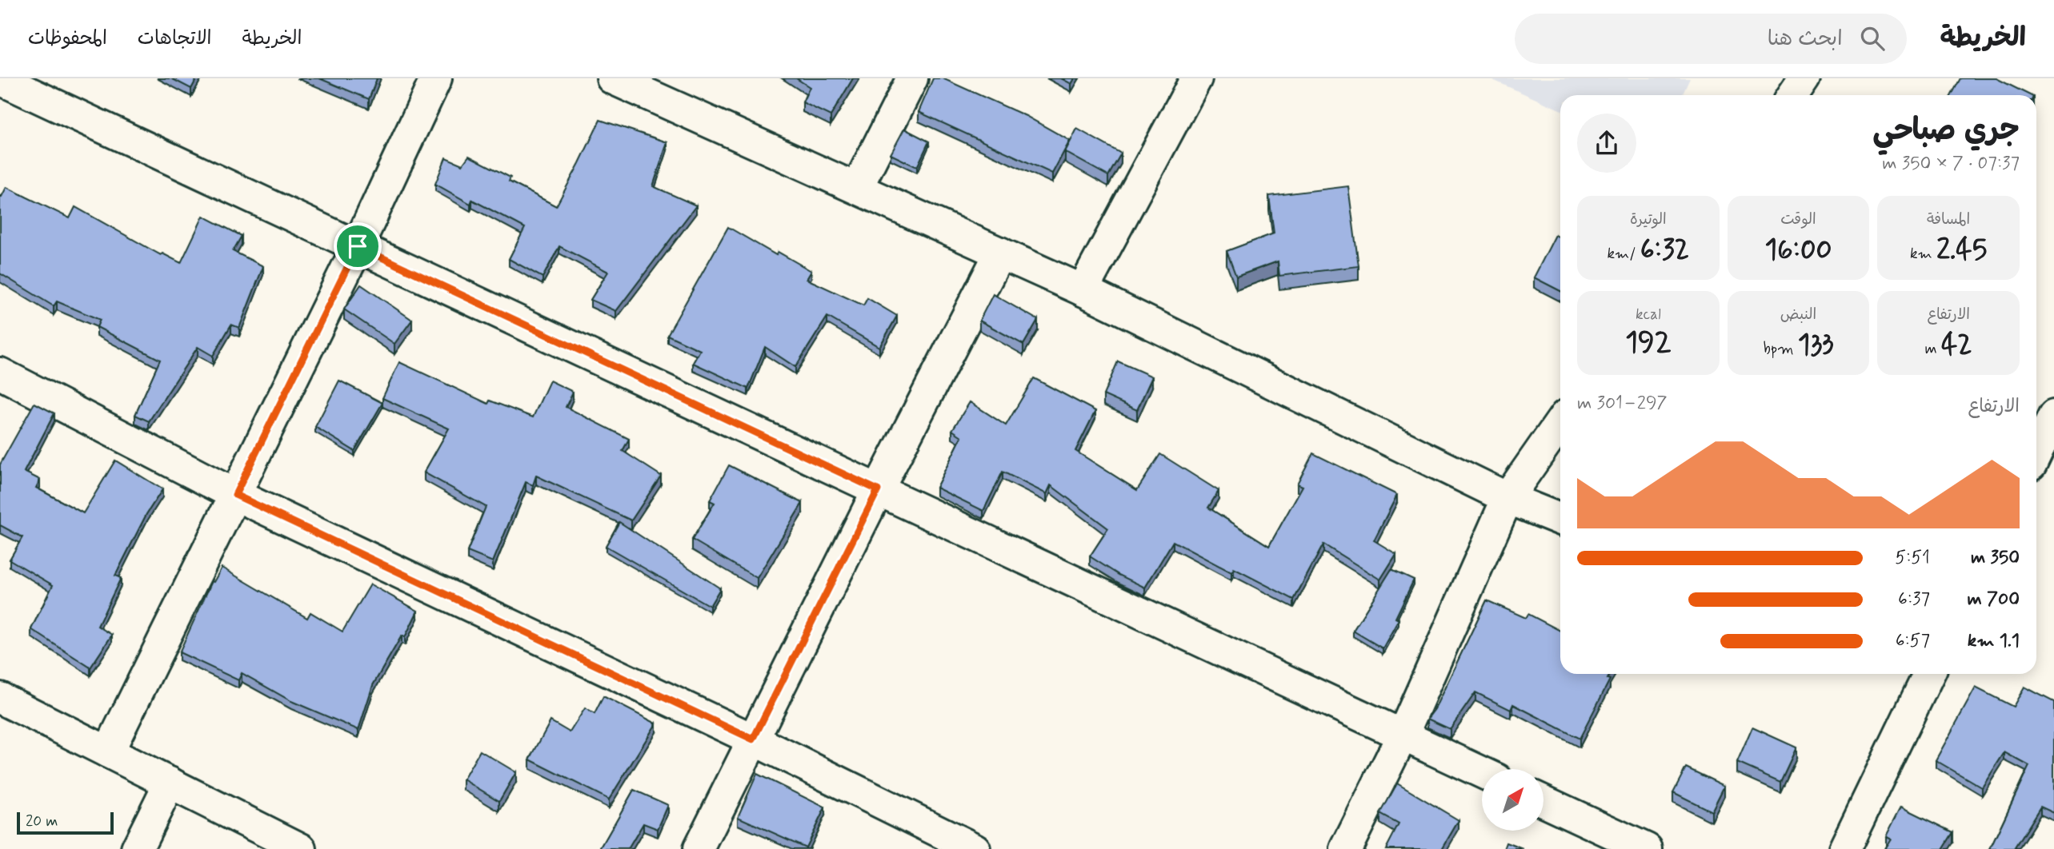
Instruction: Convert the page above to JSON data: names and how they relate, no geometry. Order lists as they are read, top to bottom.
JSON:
{
  "scale_bar": "20 m",
  "north": "top right",
  "page": {
    "header": "الخريطة",
    "search": "ابحث هنا",
    "nav": ["الخريطة", "الاتجاهات", "المحفوظات"],
    "heading": ["جري صباحي", "07:37 · 7 × 350 m"],
    "stats": [
      ["المسافة", "2.45 km"],
      ["الوقت", "16:00"],
      ["الوتيرة", "6:32 /km"],
      ["الارتفاع", "42 m"],
      ["النبض", "133 bpm"],
      ["kcal", "192"]
    ],
    "chart": ["الارتفاع", "297–301 m"],
    "list": [
      {
        "name": "350 m",
        "note": "5:51"
      },
      {
        "name": "700 m",
        "note": "6:37"
      },
      {
        "name": "1.1 km",
        "note": "6:57"
      }
    ],
    "scale": "20 m"
  }
}
